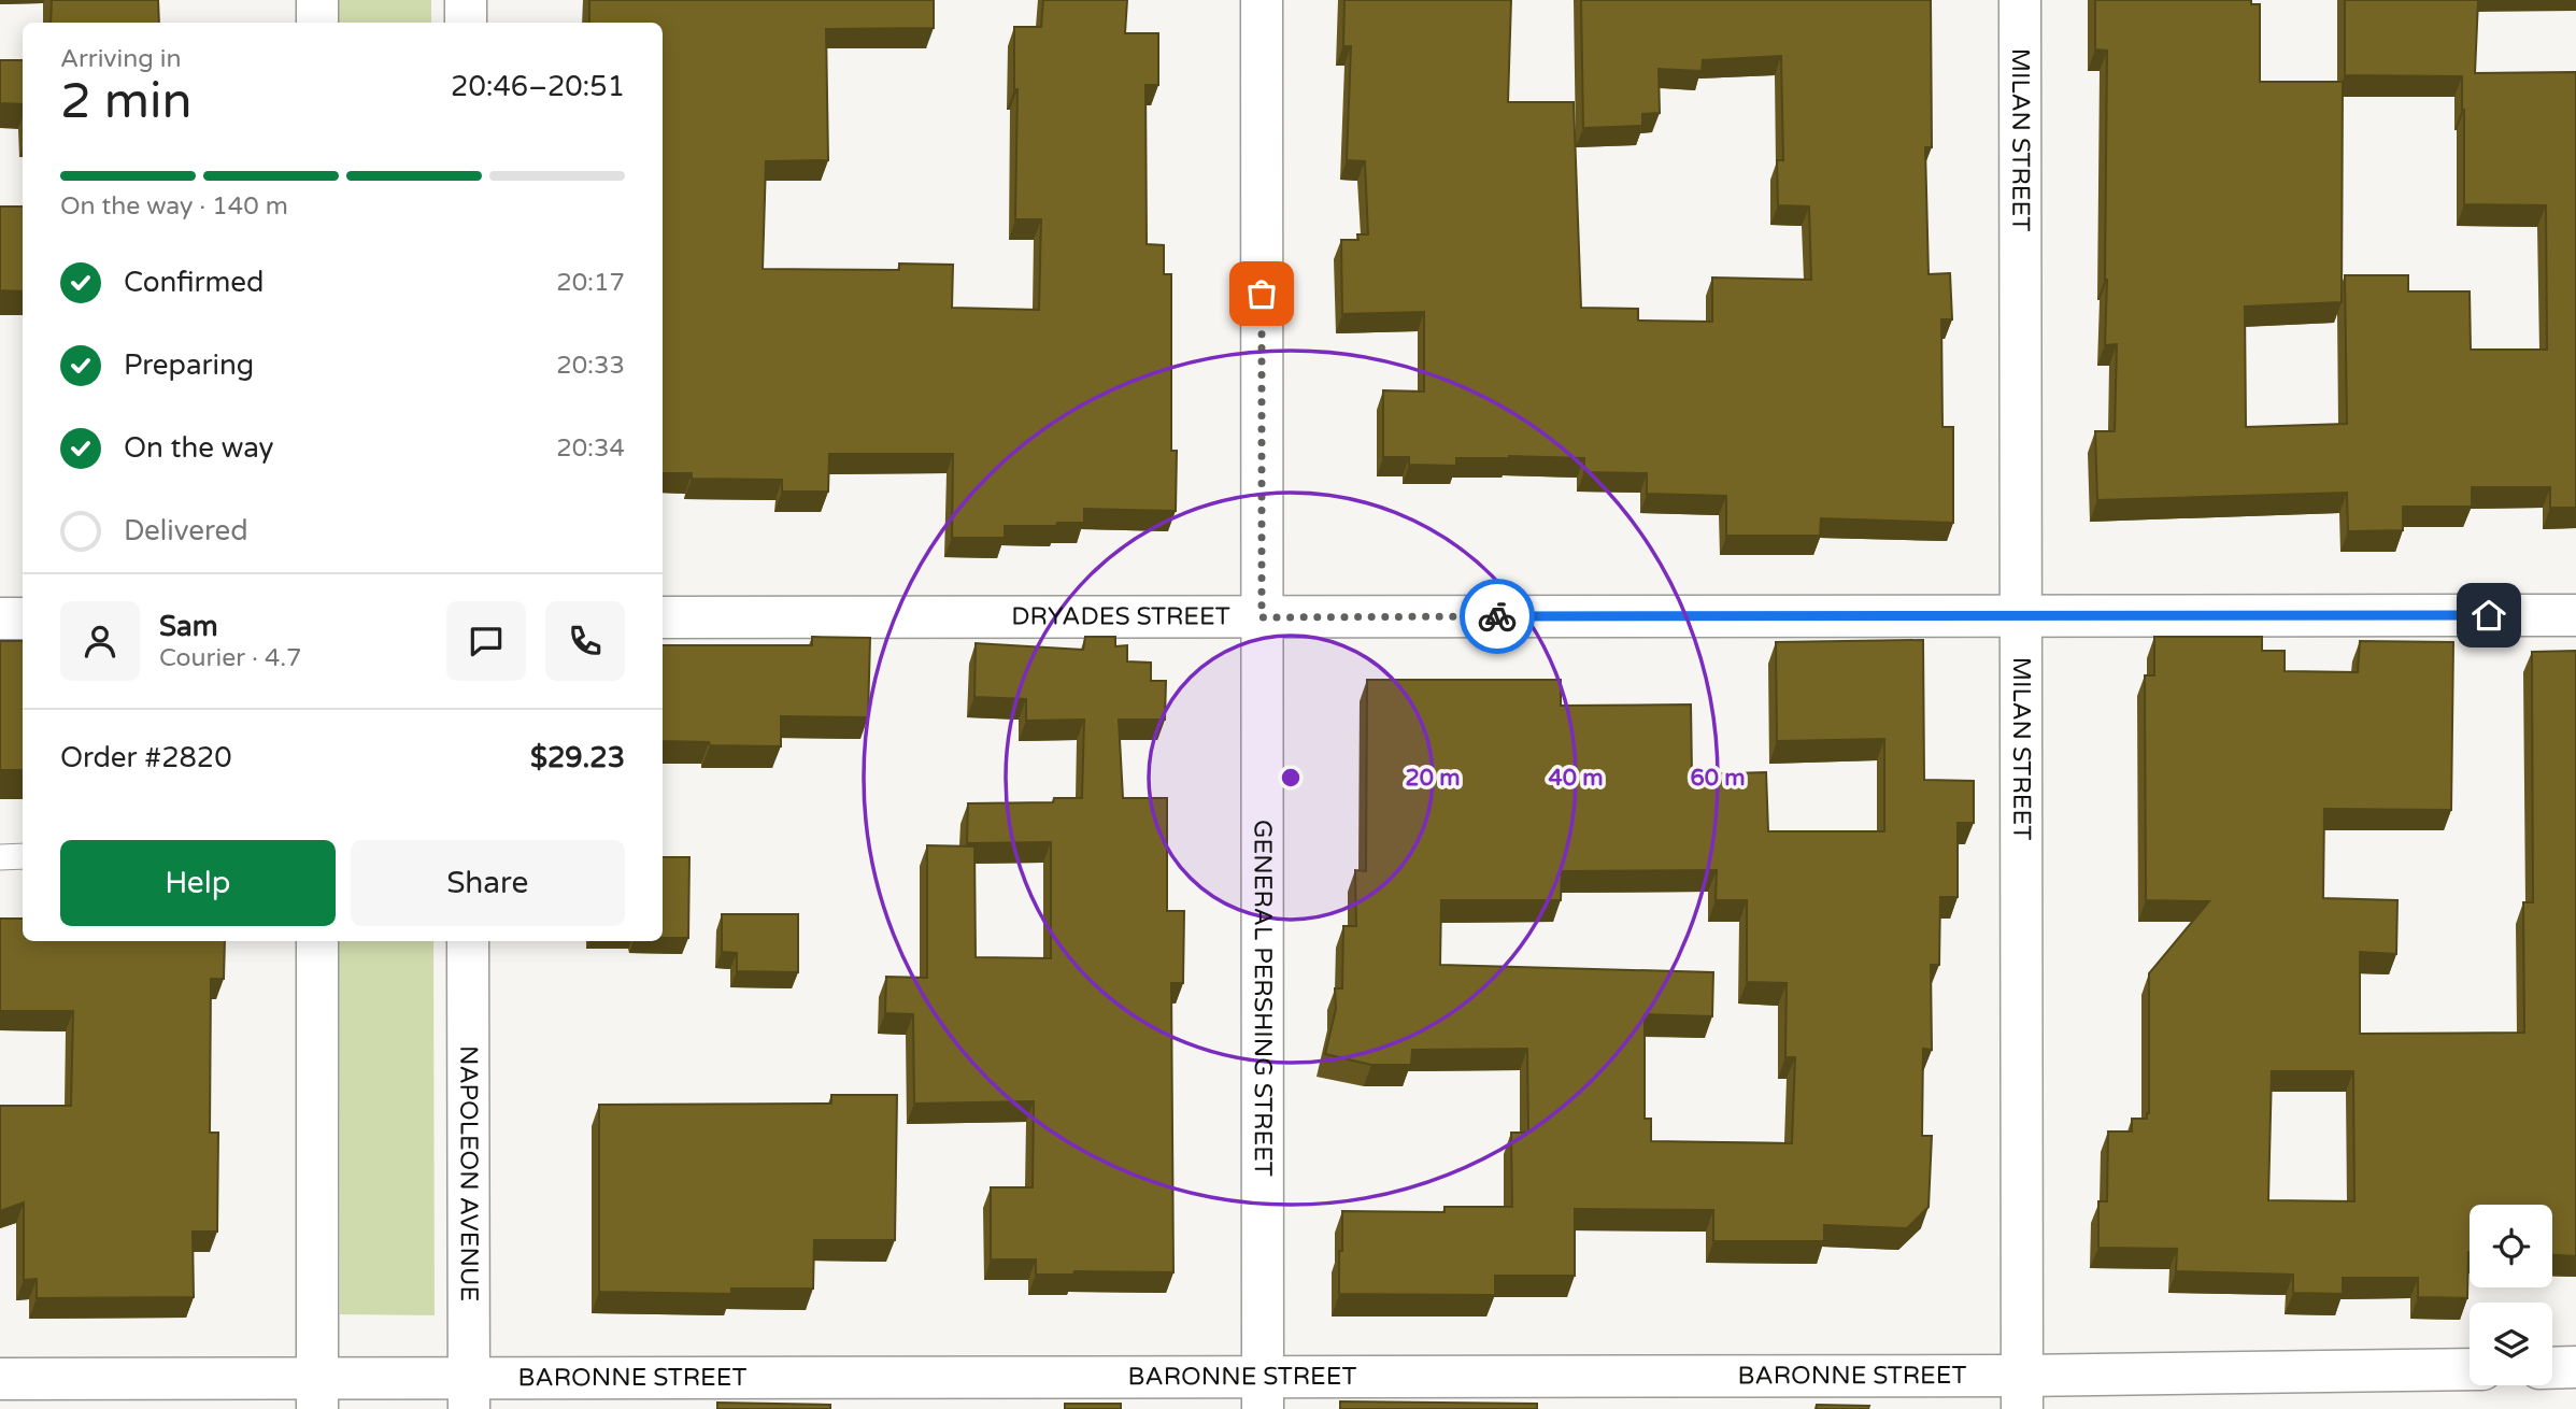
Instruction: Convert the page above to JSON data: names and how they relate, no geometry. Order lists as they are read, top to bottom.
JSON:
{
  "streets": {
    "street": [
      "MILAN STREET",
      "DRYADES STREET",
      "GENERAL PERSHING STREET",
      "NAPOLEON AVENUE",
      "BARONNE STREET"
    ]
  },
  "crossings": [
    ["MILAN STREET", "DRYADES STREET"],
    ["MILAN STREET", "BARONNE STREET"],
    ["DRYADES STREET", "GENERAL PERSHING STREET"],
    ["GENERAL PERSHING STREET", "BARONNE STREET"],
    ["NAPOLEON AVENUE", "BARONNE STREET"]
  ],
  "page": {
    "heading": ["2 min", "Arriving in", "20:46–20:51"],
    "panel": [
      "Sam",
      "Courier · 4.7",
      "Order #2820",
      "$29.23"
    ],
    "bar": "On the way · 140 m",
    "list": [
      ["Confirmed", "20:17"],
      ["Preparing", "20:33"],
      ["On the way", "20:34"],
      "Delivered"
    ],
    "buttons": ["Help", "Share"]
  },
  "rings": ["20 m", "40 m", "60 m"]
}
